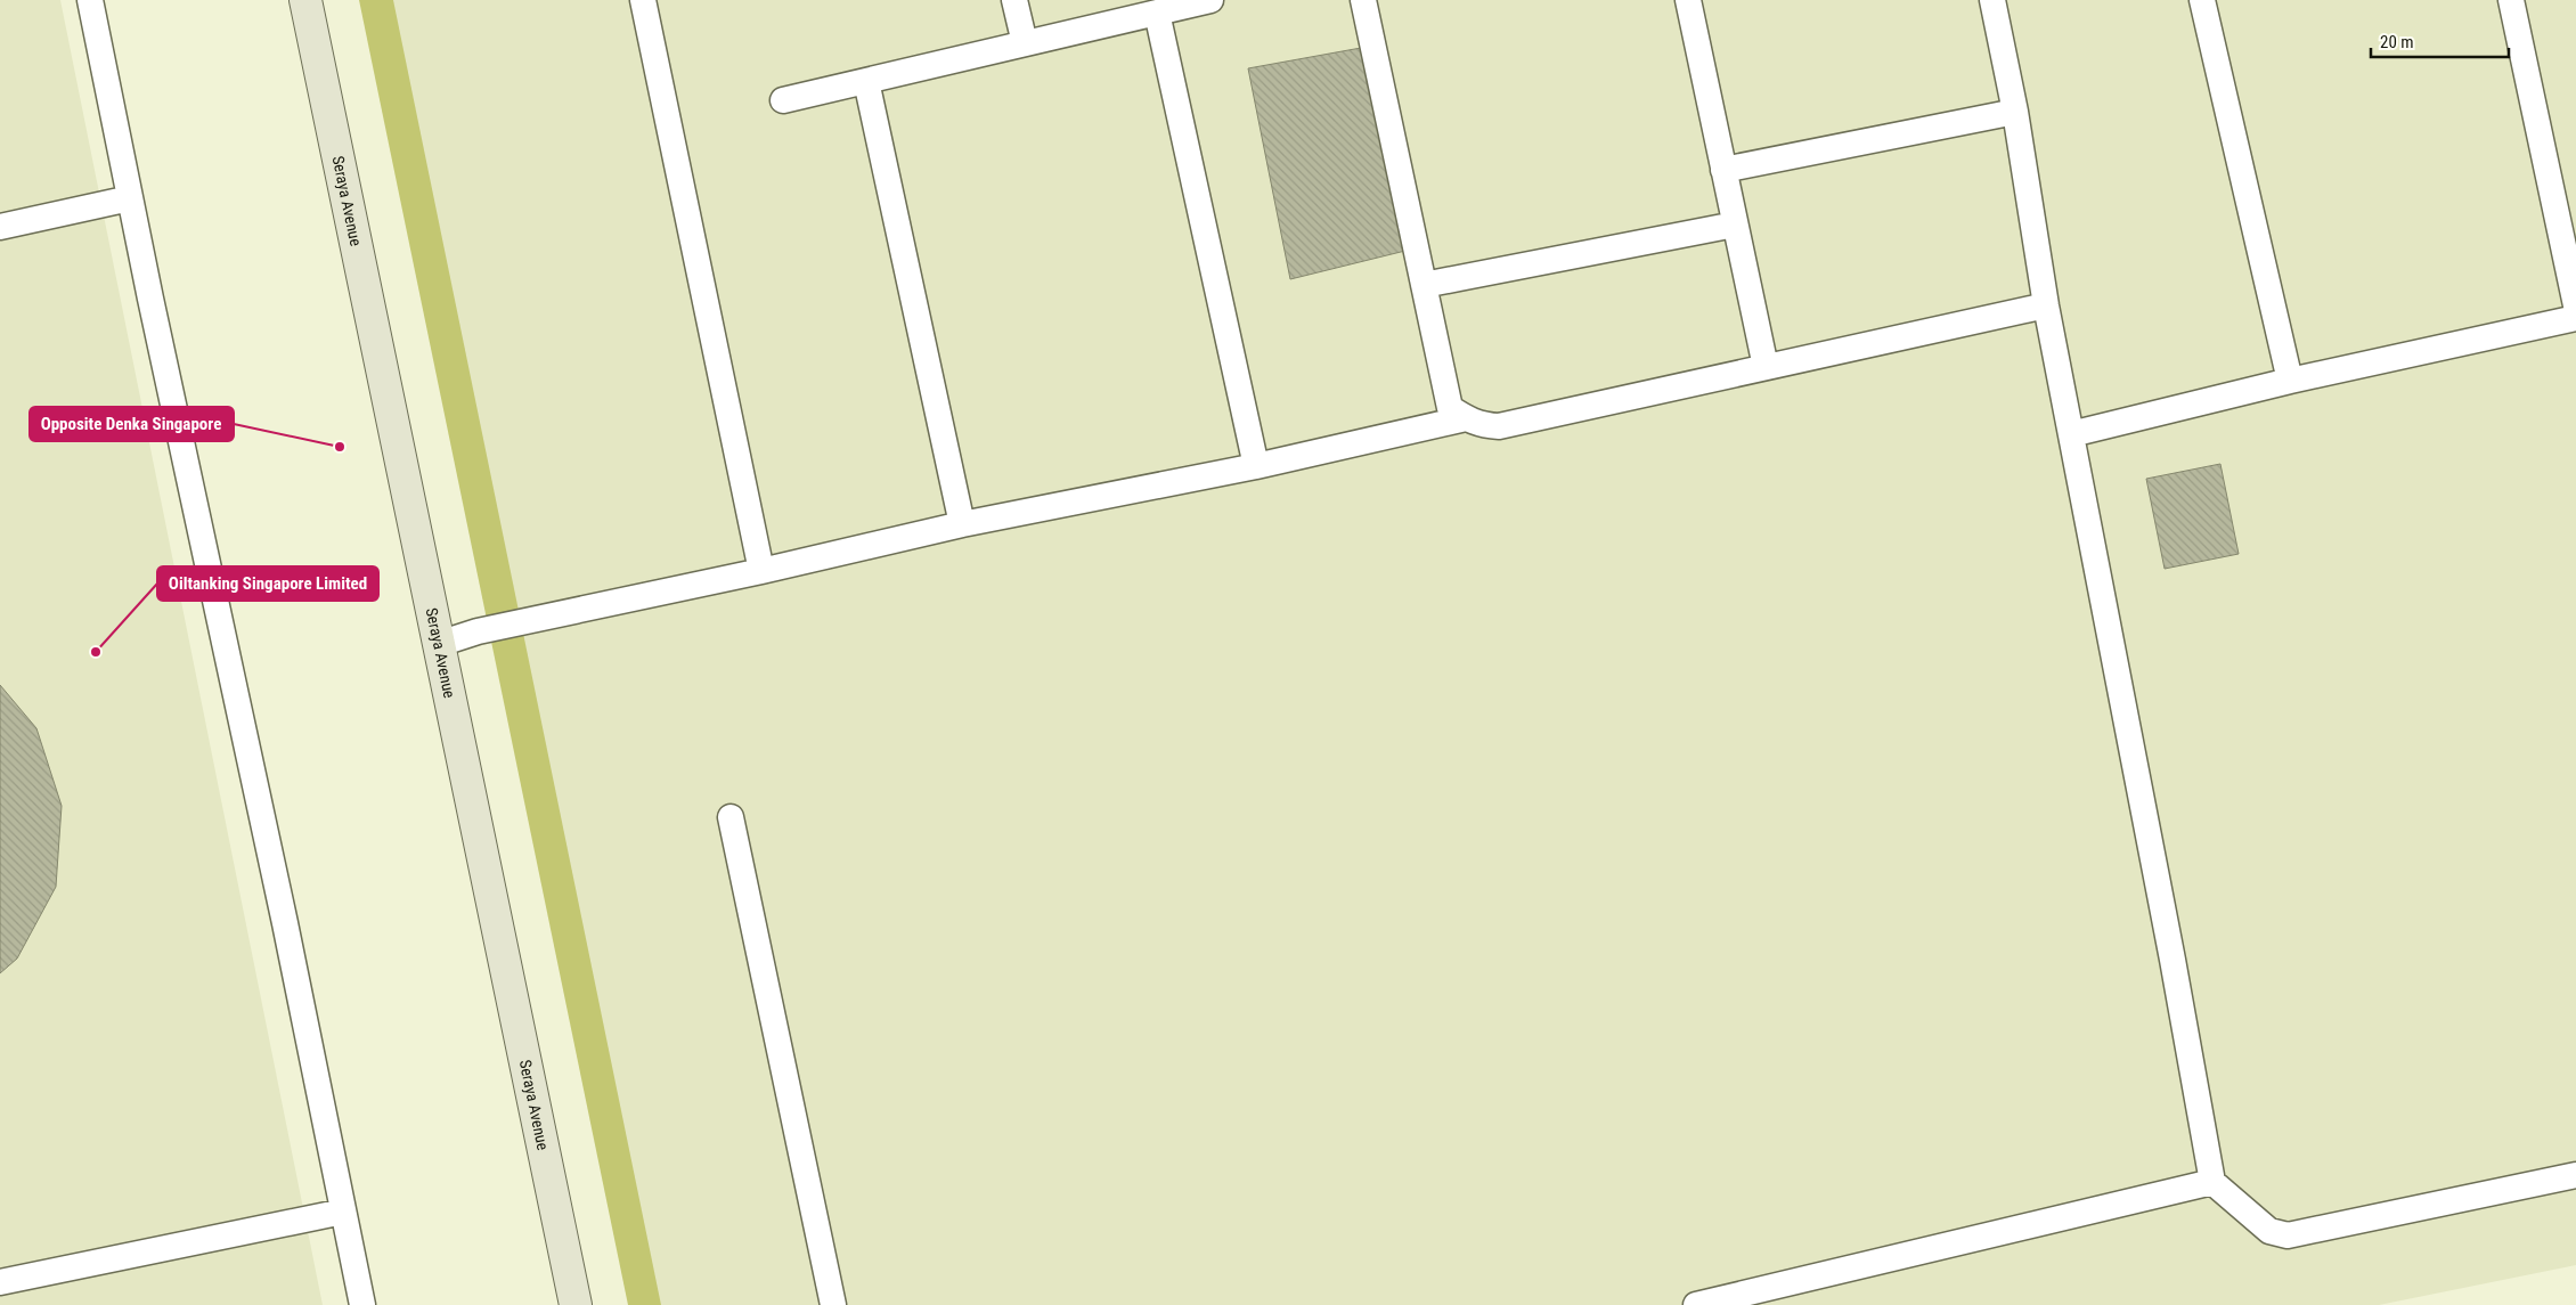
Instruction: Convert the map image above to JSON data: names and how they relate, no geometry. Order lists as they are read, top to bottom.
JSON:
{
  "streets": {
    "street": ["Seraya Avenue"]
  },
  "places": ["Opposite Denka Singapore", "Oiltanking Singapore Limited"],
  "scale_bar": "20 m"
}
